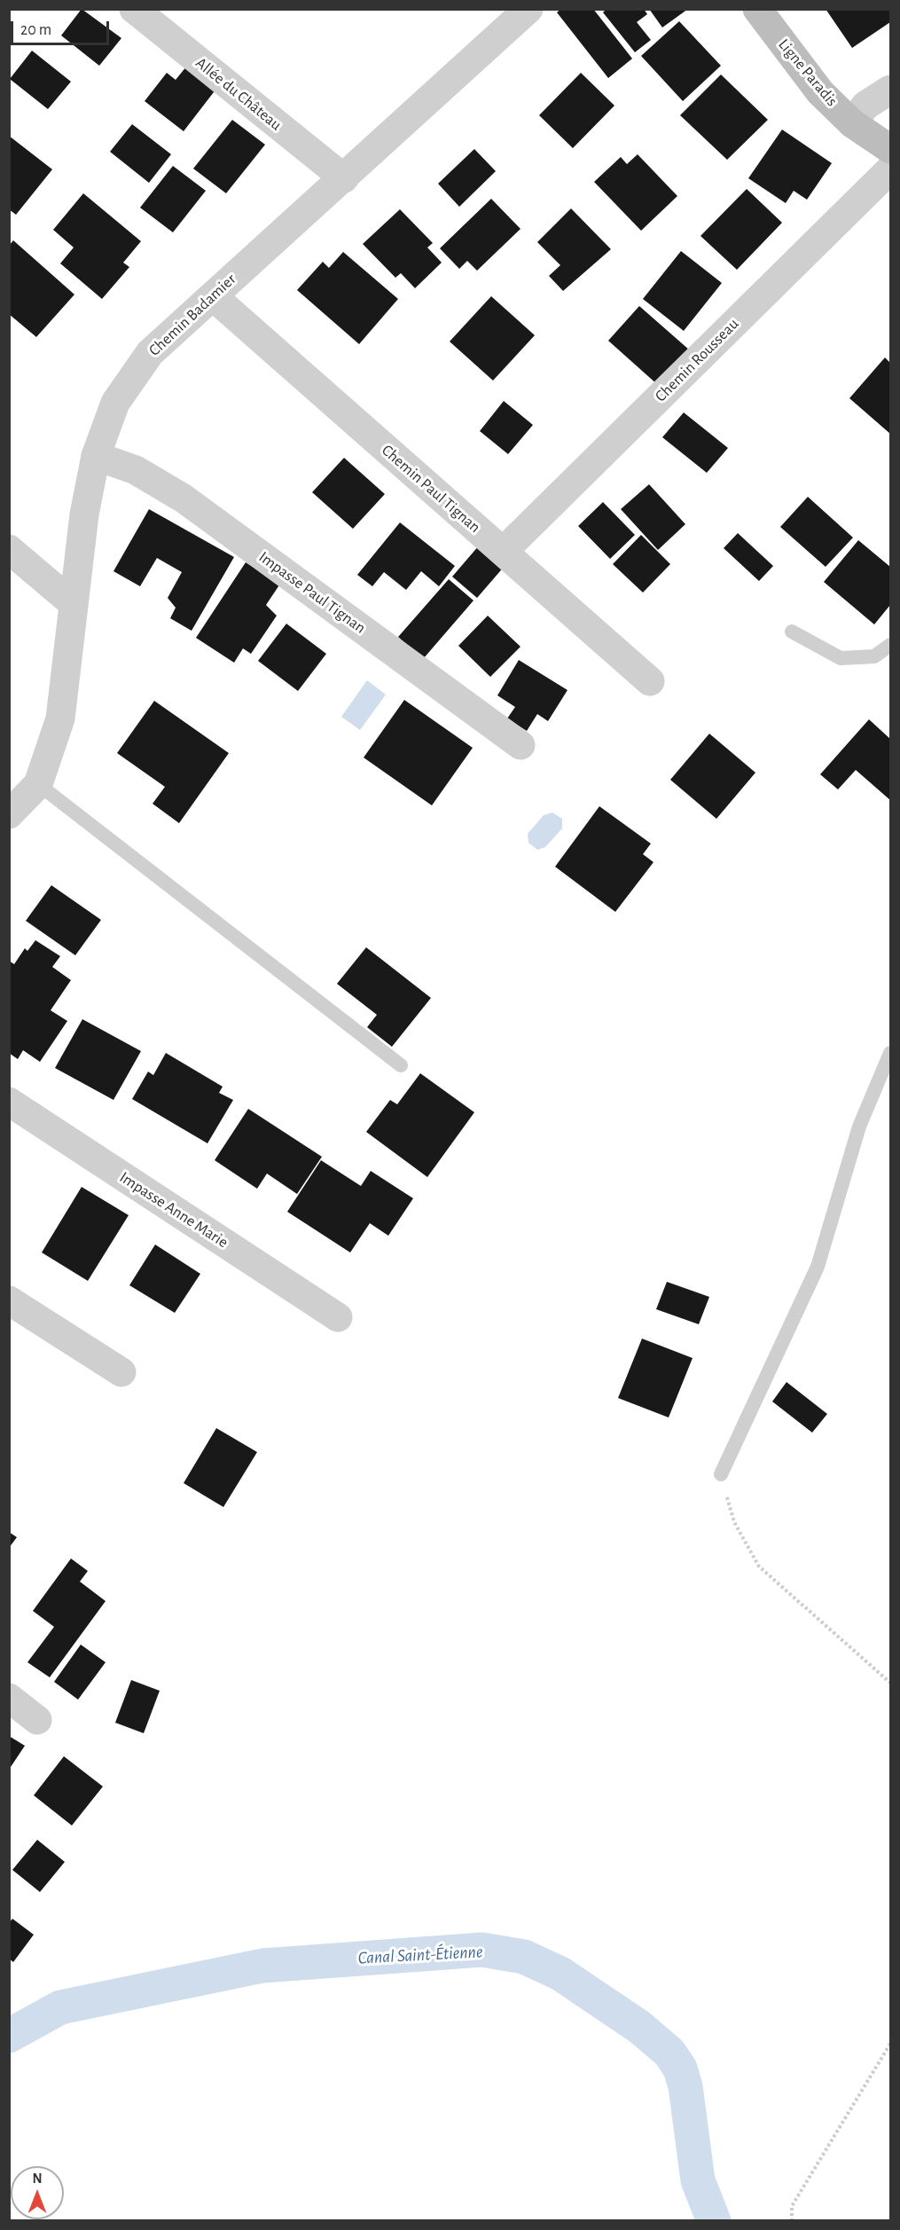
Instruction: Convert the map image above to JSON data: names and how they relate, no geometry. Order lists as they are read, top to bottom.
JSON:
{
  "streets": {
    "main road": ["Ligne Paradis"],
    "street": [
      "Allée du Château",
      "Chemin Badamier",
      "Chemin Rousseau",
      "Chemin Paul Tignan",
      "Impasse Paul Tignan",
      "Impasse Anne Marie"
    ]
  },
  "crossings": [
    ["Allée du Château", "Chemin Badamier"],
    ["Chemin Badamier", "Chemin Paul Tignan"],
    ["Chemin Badamier", "Impasse Paul Tignan"],
    ["Chemin Rousseau", "Chemin Paul Tignan"]
  ],
  "water": ["Canal Saint-Étienne"],
  "scale_bar": "20 m",
  "north": "top"
}
